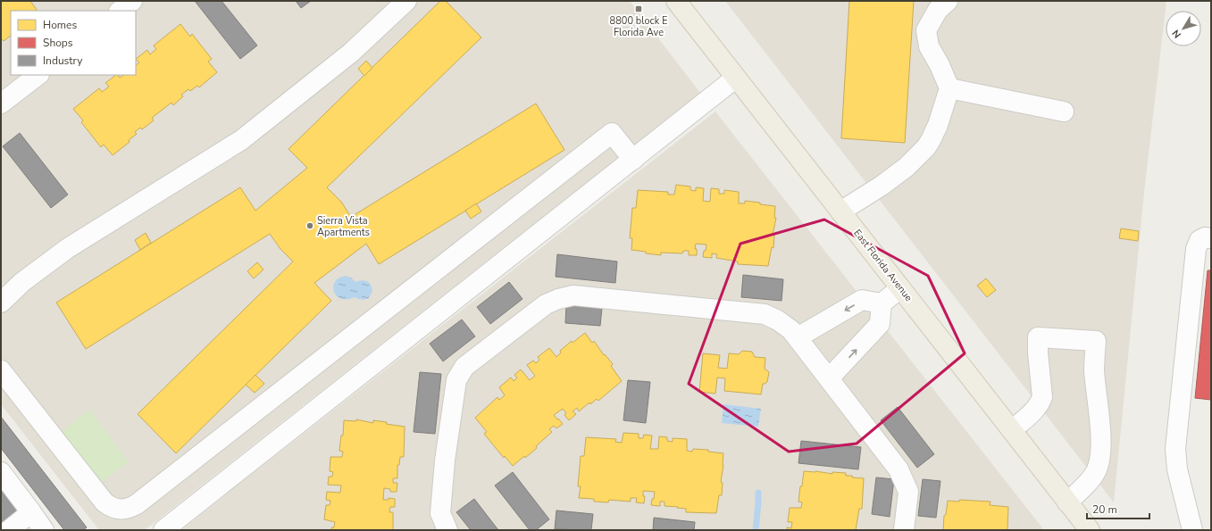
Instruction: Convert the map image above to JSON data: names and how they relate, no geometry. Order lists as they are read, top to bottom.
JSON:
{
  "streets": {
    "main road": ["East Florida Avenue"]
  },
  "places": {
    "transit": ["8800 block E Florida Ave"],
    "other": ["Sierra Vista Apartments"]
  },
  "legend": ["Homes", "Shops", "Industry"],
  "scale_bar": "20 m",
  "north": "bottom left"
}
